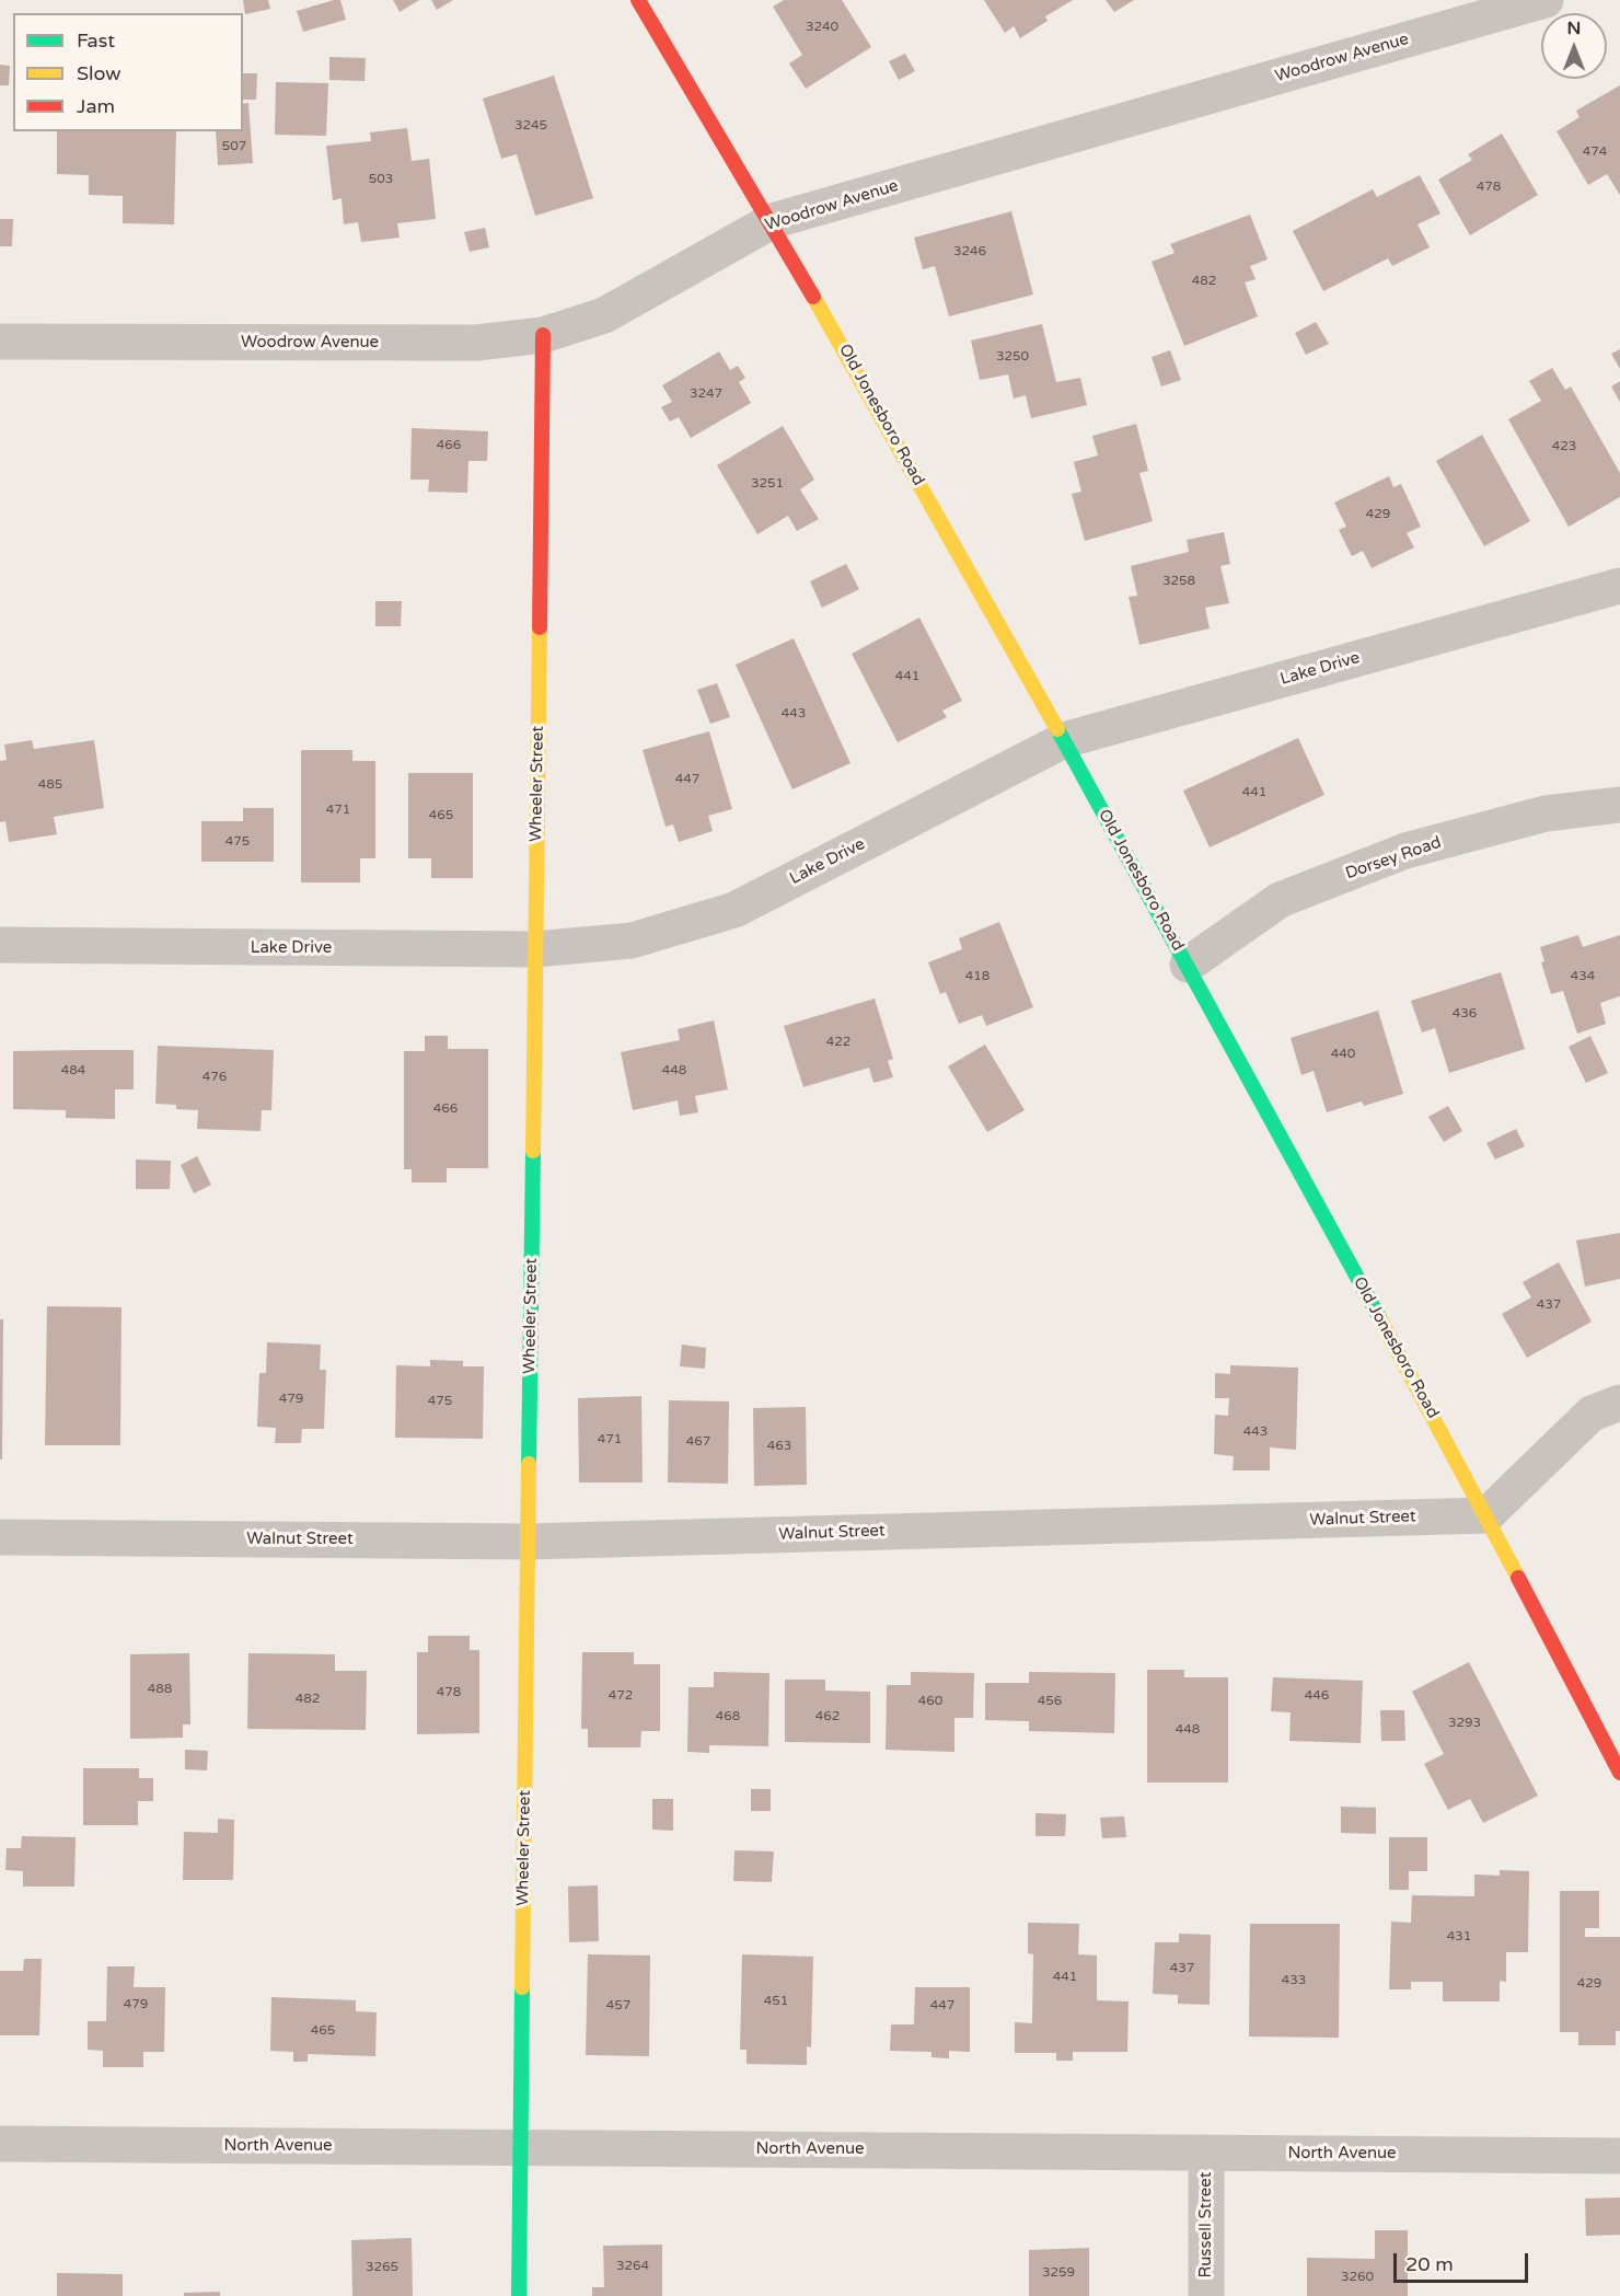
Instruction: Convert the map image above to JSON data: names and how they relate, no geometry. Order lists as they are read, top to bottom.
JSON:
{
  "streets": {
    "street": [
      "Woodrow Avenue",
      "Old Jonesboro Road",
      "Lake Drive",
      "Wheeler Street",
      "Dorsey Road",
      "Walnut Street",
      "North Avenue",
      "Russell Street"
    ]
  },
  "crossings": [
    ["Woodrow Avenue", "Old Jonesboro Road"],
    ["Woodrow Avenue", "Wheeler Street"],
    ["Old Jonesboro Road", "Lake Drive"],
    ["Old Jonesboro Road", "Dorsey Road"],
    ["Old Jonesboro Road", "Walnut Street"],
    ["Lake Drive", "Wheeler Street"],
    ["Wheeler Street", "Walnut Street"],
    ["Wheeler Street", "North Avenue"],
    ["North Avenue", "Russell Street"]
  ],
  "house_numbers": [
    "3240",
    "3245",
    "507",
    "474",
    "503",
    "478",
    "3246",
    "482",
    "3250",
    "3247",
    "466",
    "423",
    "3251",
    "429",
    "3258",
    "441",
    "443",
    "447",
    "485",
    "441",
    "471",
    "465",
    "475",
    "418",
    "434",
    "436",
    "422",
    "440",
    "484",
    "448",
    "476",
    "466",
    "437",
    "479",
    "475",
    "443",
    "471",
    "467",
    "463",
    "488",
    "478",
    "472",
    "446",
    "482",
    "460",
    "456",
    "468",
    "462",
    "3293",
    "448",
    "431",
    "437",
    "441",
    "433",
    "429",
    "451",
    "479",
    "457",
    "447",
    "465",
    "3264",
    "3265",
    "3259",
    "3260"
  ],
  "legend": ["Fast", "Slow", "Jam"],
  "scale_bar": "20 m",
  "north": "top"
}
